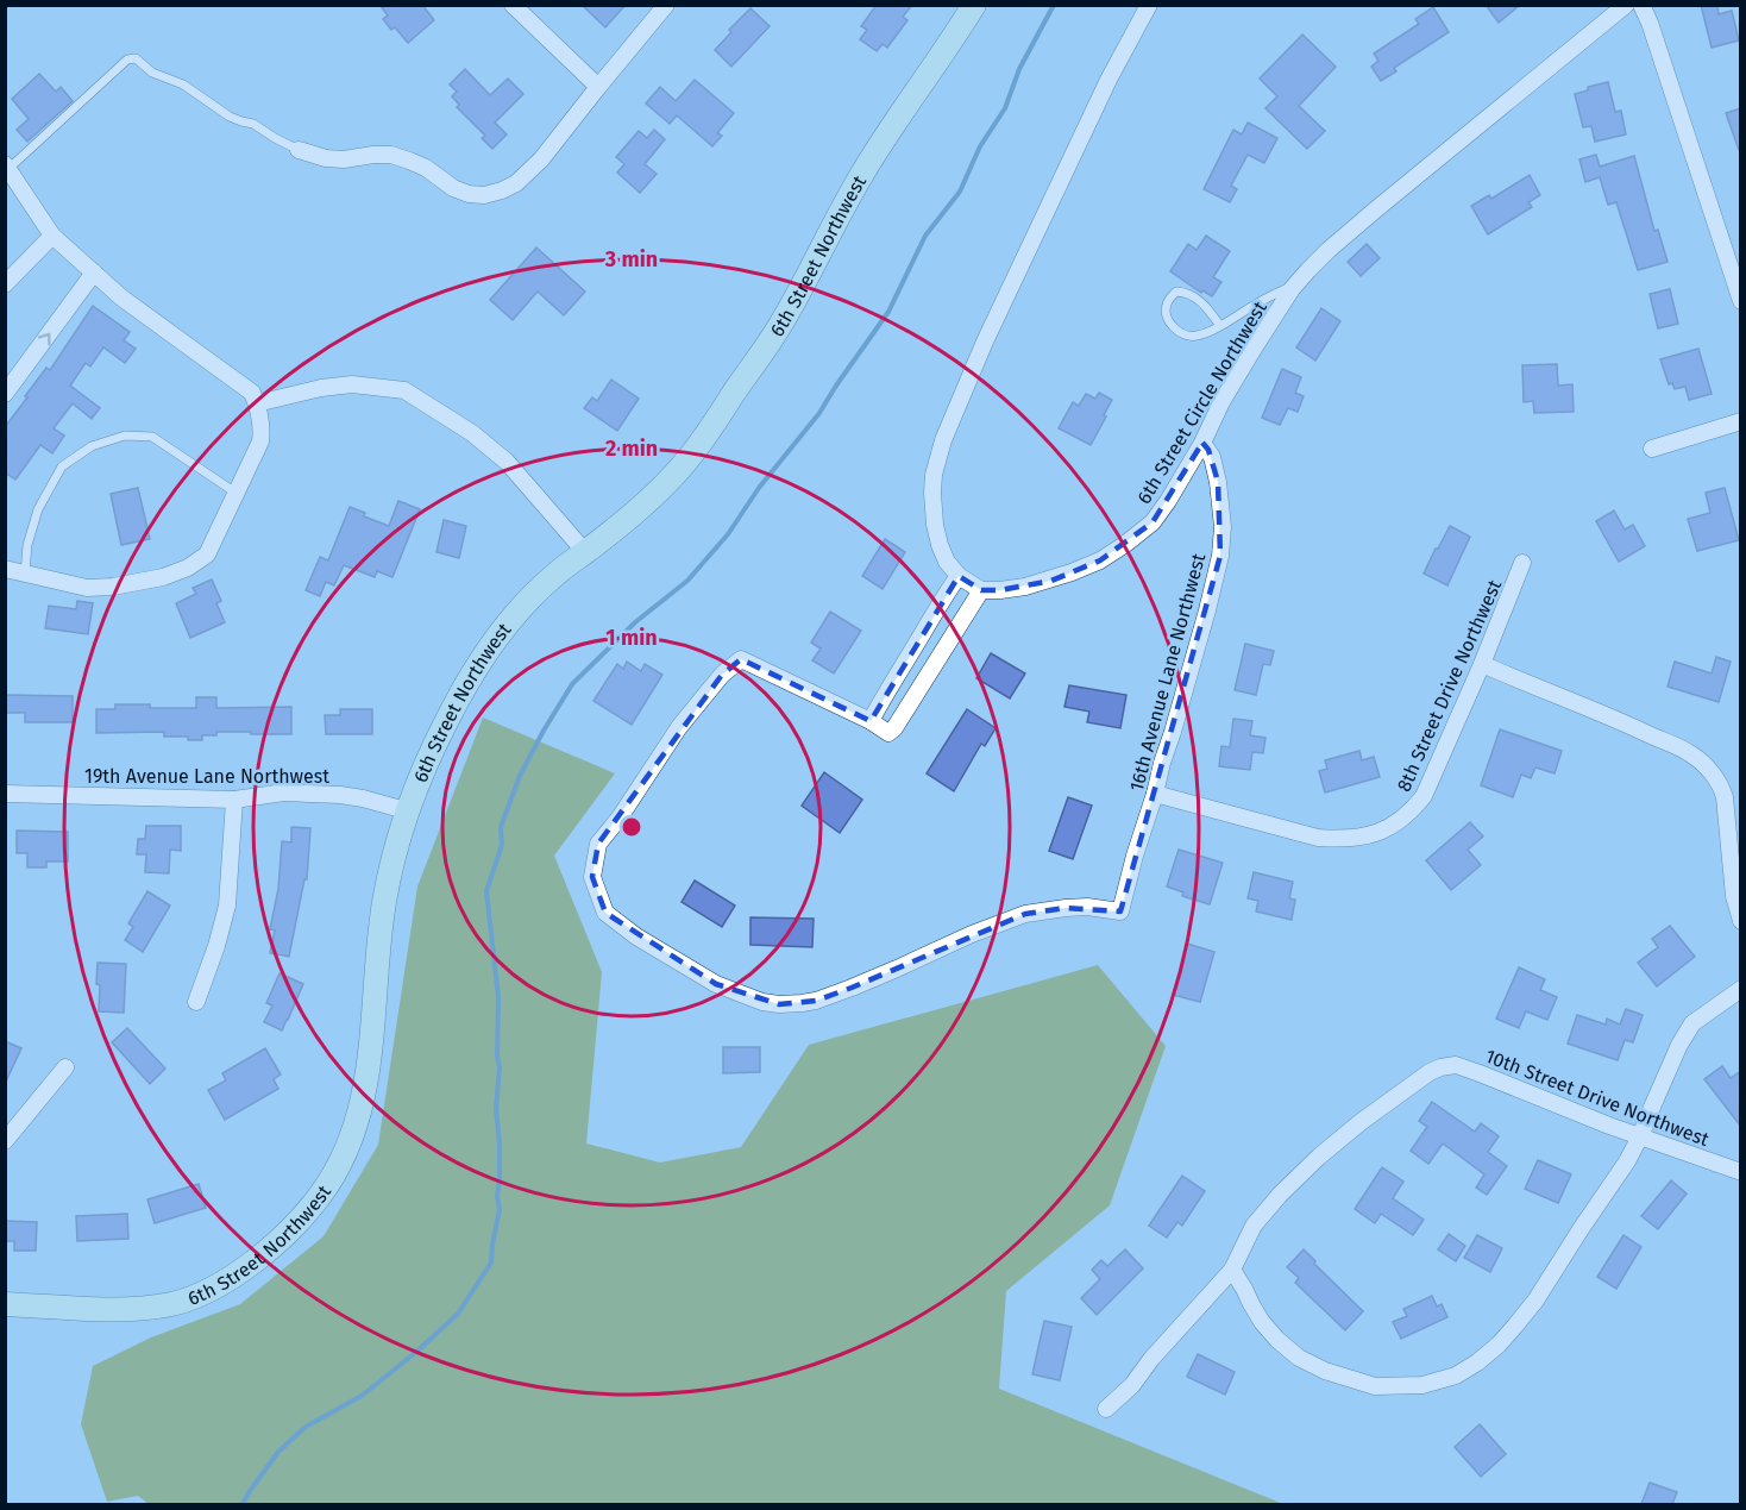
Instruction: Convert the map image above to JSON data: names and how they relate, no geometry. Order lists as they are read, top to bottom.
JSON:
{
  "streets": {
    "street": [
      "6th Street Northwest",
      "6th Street Circle Northwest",
      "16th Avenue Lane Northwest",
      "8th Street Drive Northwest",
      "19th Avenue Lane Northwest",
      "10th Street Drive Northwest"
    ]
  },
  "crossings": [
    ["6th Street Northwest", "19th Avenue Lane Northwest"],
    ["6th Street Circle Northwest", "16th Avenue Lane Northwest"],
    ["16th Avenue Lane Northwest", "8th Street Drive Northwest"]
  ],
  "rings": ["3 min", "2 min", "1 min"]
}
